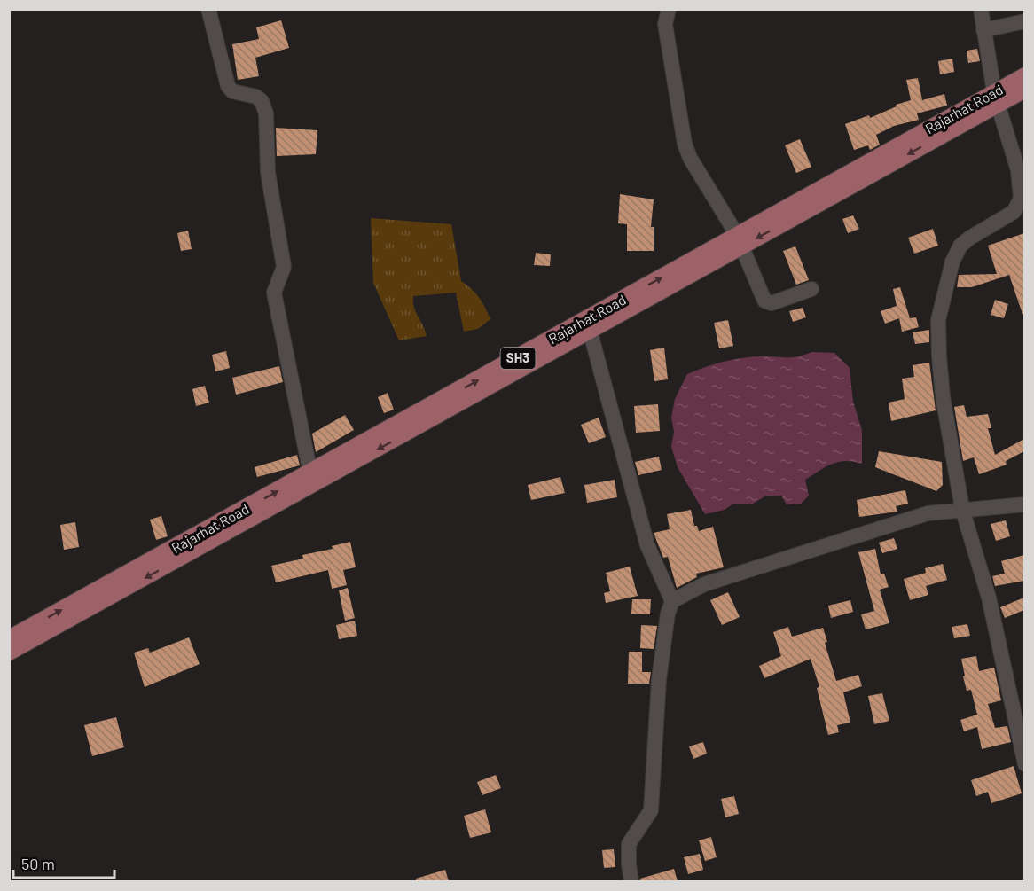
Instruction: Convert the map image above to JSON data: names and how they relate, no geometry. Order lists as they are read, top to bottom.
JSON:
{
  "streets": {
    "main road": ["Rajarhat Road", "SH3"]
  },
  "scale_bar": "50 m"
}
